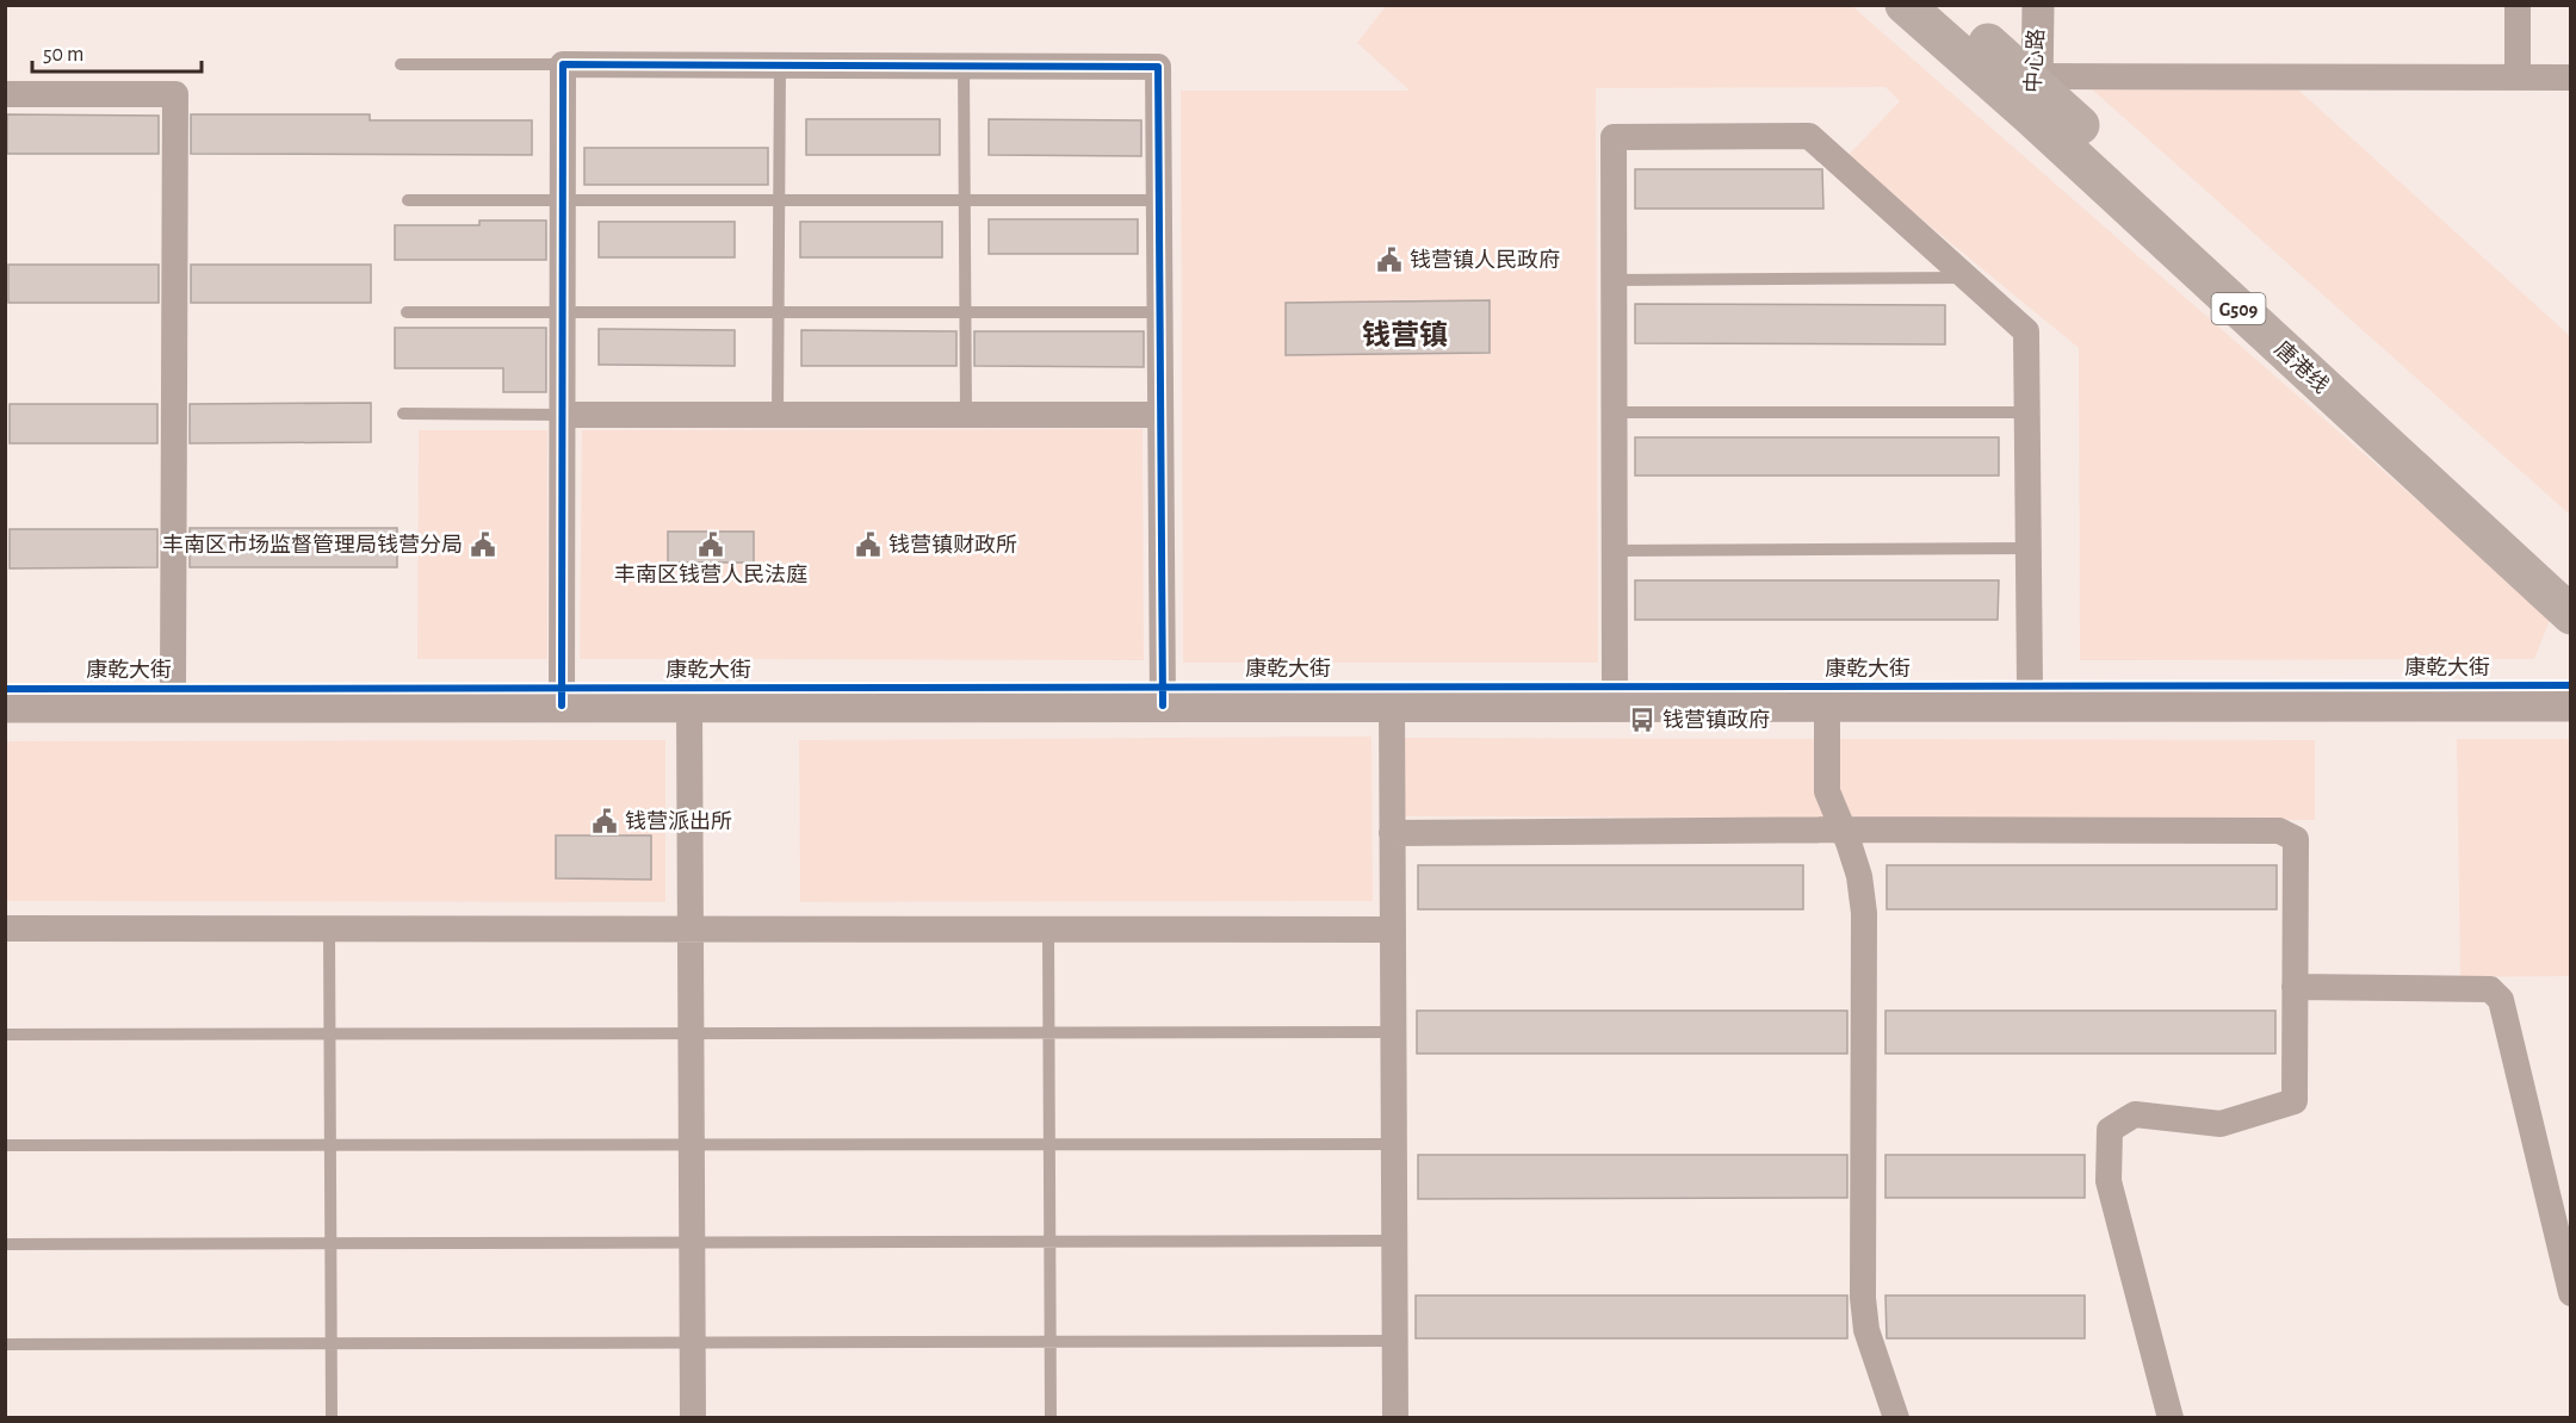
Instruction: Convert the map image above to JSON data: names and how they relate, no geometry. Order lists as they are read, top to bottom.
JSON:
{
  "streets": {
    "highway": ["G509", "唐港线"],
    "street": ["中心路", "康乾大街"]
  },
  "crossings": [
    ["中心路", "唐港线"]
  ],
  "districts": ["钱营镇"],
  "places": {
    "public building": [
      "钱营镇人民政府",
      "丰南区市场监督管理局钱营分局",
      "丰南区钱营人民法庭",
      "钱营镇财政所",
      "钱营派出所"
    ],
    "bus stop": ["钱营镇政府"]
  },
  "scale_bar": "50 m"
}
